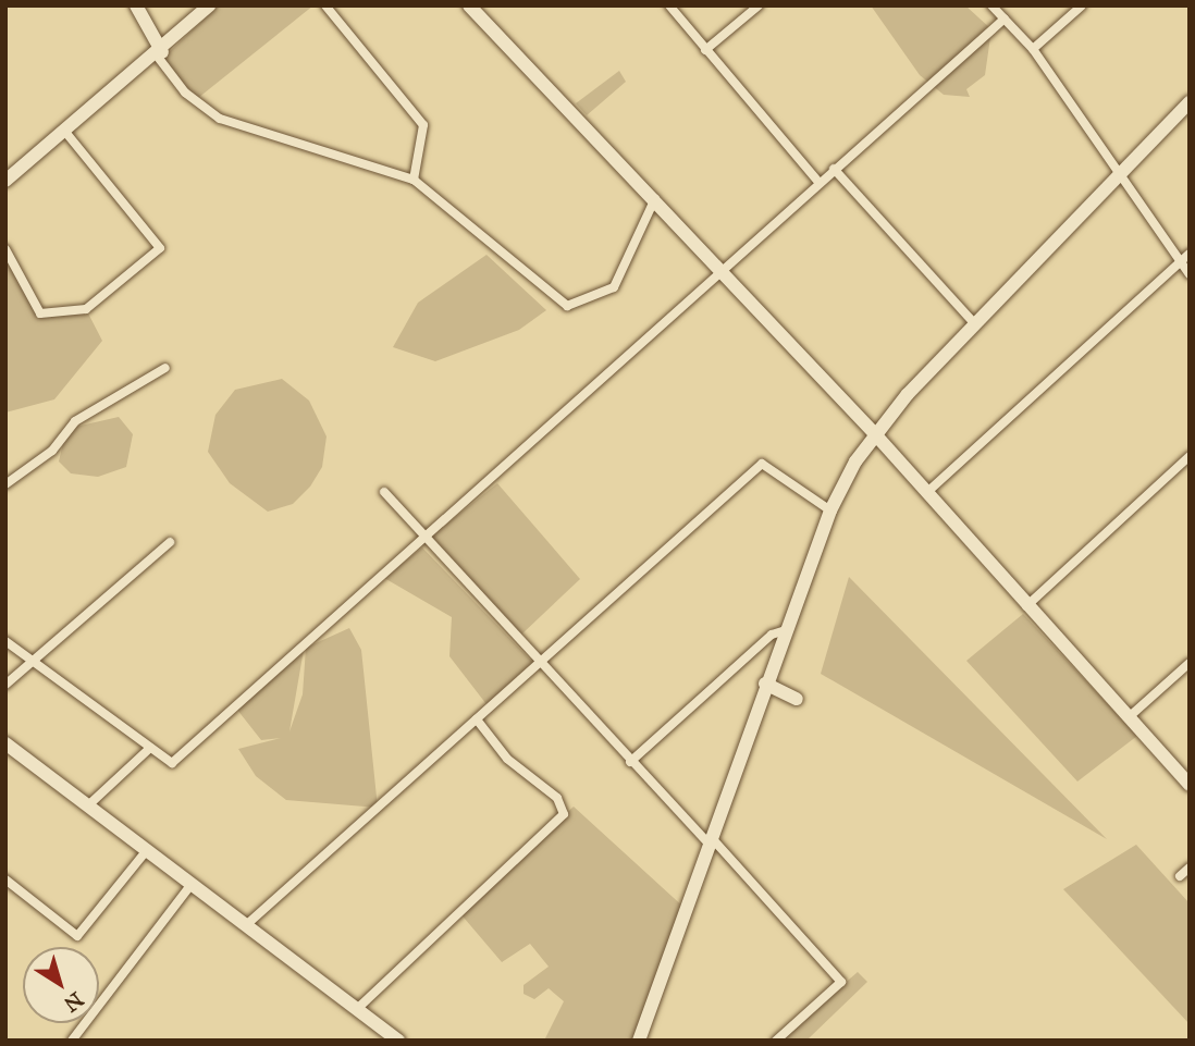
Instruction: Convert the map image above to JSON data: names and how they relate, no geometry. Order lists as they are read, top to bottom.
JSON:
{
  "north": "bottom right"
}
